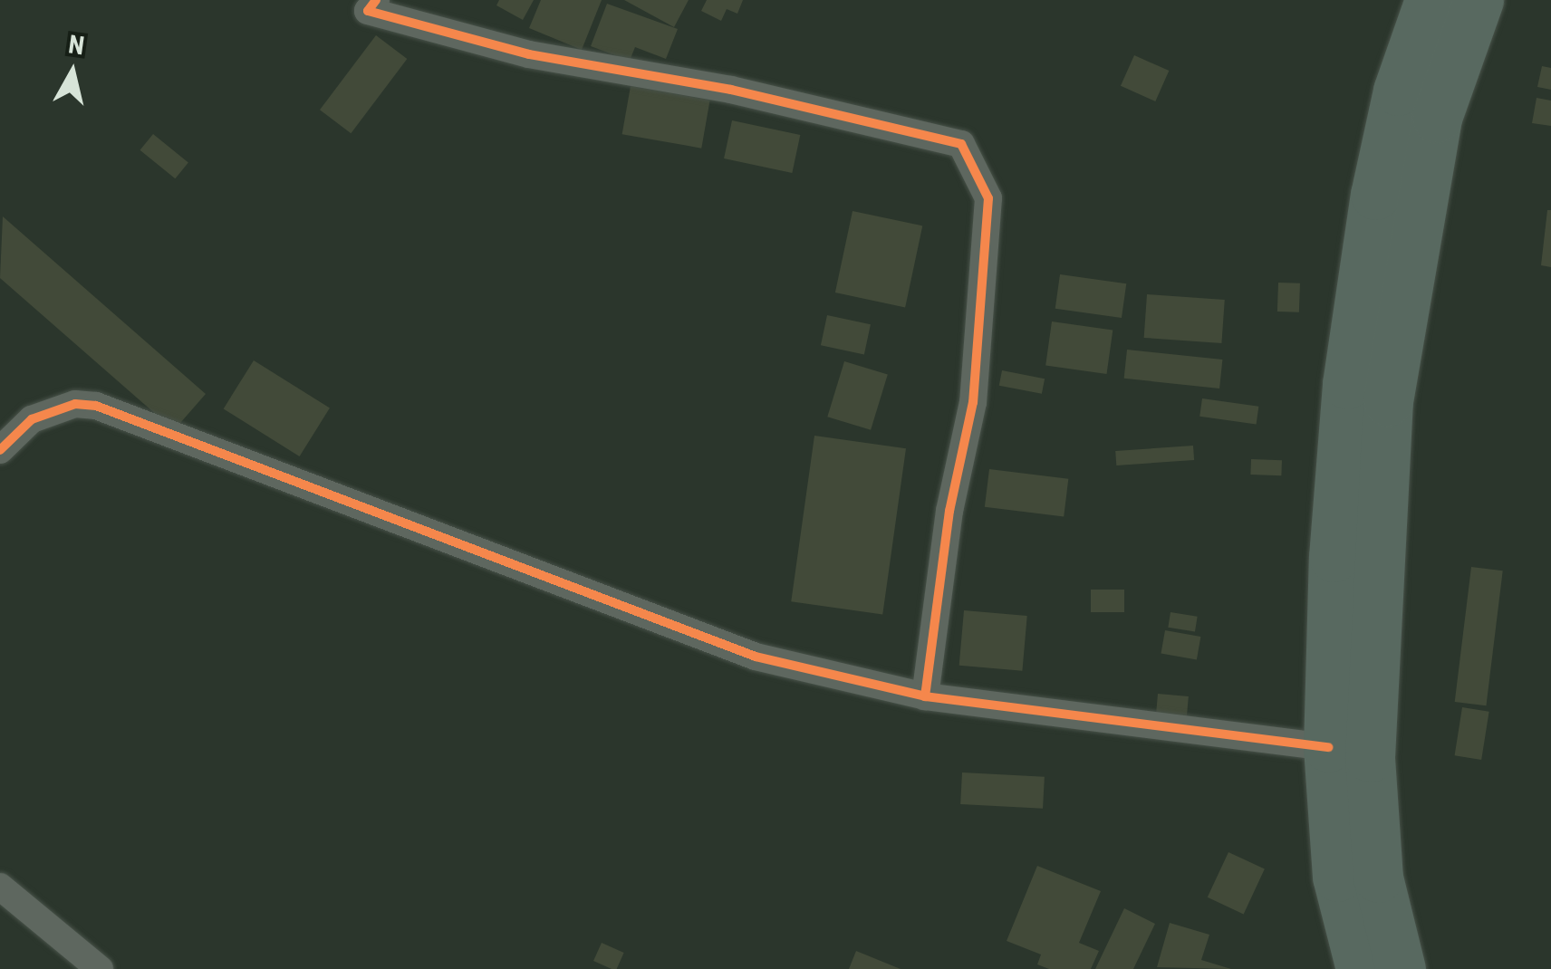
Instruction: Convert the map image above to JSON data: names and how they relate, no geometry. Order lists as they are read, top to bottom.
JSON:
{
  "north": "top"
}
